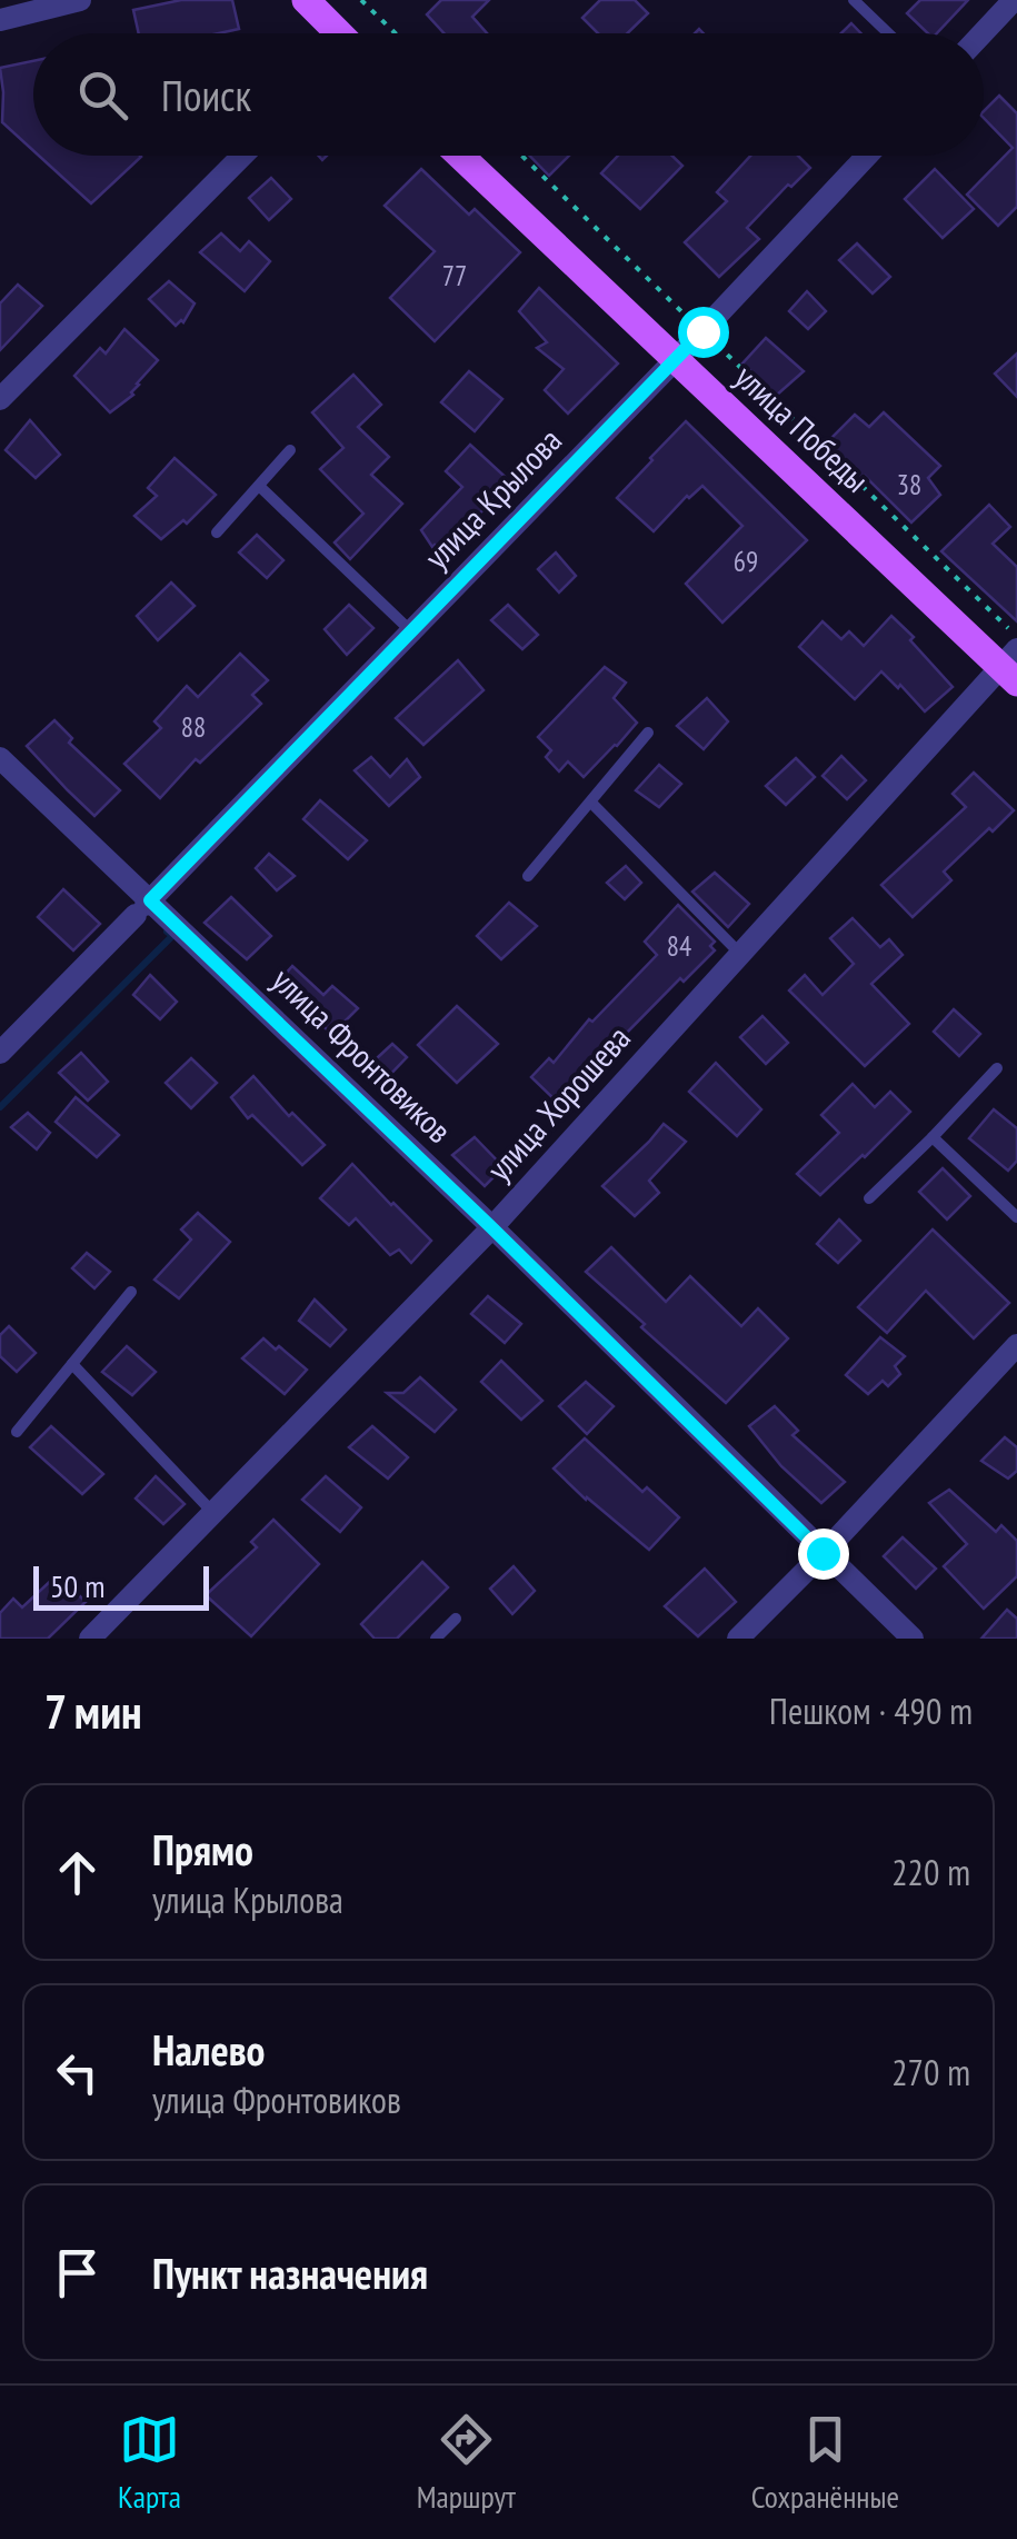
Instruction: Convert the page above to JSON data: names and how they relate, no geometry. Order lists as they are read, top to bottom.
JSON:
{
  "streets": {
    "main road": ["улица Победы"],
    "street": ["улица Крылова", "улица Фронтовиков", "улица Хорошева"]
  },
  "crossings": [
    ["улица Победы", "улица Крылова"],
    ["улица Победы", "улица Хорошева"],
    ["улица Крылова", "улица Фронтовиков"],
    ["улица Фронтовиков", "улица Хорошева"]
  ],
  "house_numbers": [
    "77",
    "38",
    "69",
    "88",
    "84"
  ],
  "scale_bar": "50 m",
  "page": {
    "search": "Поиск",
    "scale": "50 m",
    "heading": ["7 мин", "Пешком · 490 m"],
    "list": [
      ["Прямо", "улица Крылова", "220 m"],
      ["Налево", "улица Фронтовиков", "270 m"],
      "Пункт назначения"
    ],
    "nav": ["Карта", "Маршрут", "Сохранённые"]
  }
}
